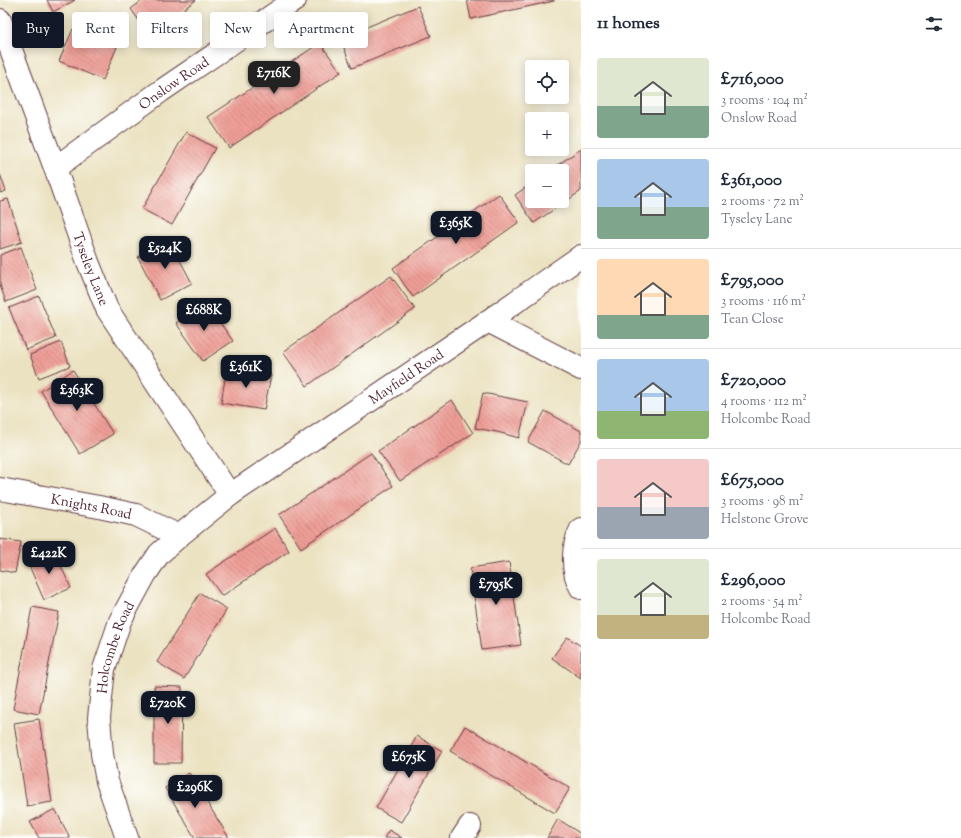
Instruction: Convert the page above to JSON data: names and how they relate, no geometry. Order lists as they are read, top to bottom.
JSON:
{
  "streets": {
    "street": [
      "Onslow Road",
      "Tyseley Lane",
      "Mayfield Road",
      "Knights Road",
      "Holcombe Road"
    ]
  },
  "crossings": [
    ["Onslow Road", "Tyseley Lane"],
    ["Tyseley Lane", "Mayfield Road"],
    ["Tyseley Lane", "Holcombe Road"],
    ["Mayfield Road", "Holcombe Road"],
    ["Knights Road", "Holcombe Road"]
  ],
  "page": {
    "heading": "11 homes",
    "chip": [
      "Buy",
      "Rent",
      "Filters",
      "New",
      "Apartment"
    ],
    "list": [
      {
        "name": "£716,000",
        "note": "3 rooms · 104 m² · Onslow Road"
      },
      {
        "name": "£361,000",
        "note": "2 rooms · 72 m² · Tyseley Lane"
      },
      {
        "name": "£795,000",
        "note": "3 rooms · 116 m² · Tean Close"
      },
      {
        "name": "£720,000",
        "note": "4 rooms · 112 m² · Holcombe Road"
      },
      {
        "name": "£675,000",
        "note": "3 rooms · 98 m² · Helstone Grove"
      },
      {
        "name": "£296,000",
        "note": "2 rooms · 54 m² · Holcombe Road"
      }
    ],
    "map_buttons": ["+", "−"],
    "price": [
      "£716K",
      "£365K",
      "£524K",
      "£688K",
      "£361K",
      "£363K",
      "£422K",
      "£795K",
      "£720K",
      "£675K",
      "£296K"
    ]
  }
}
